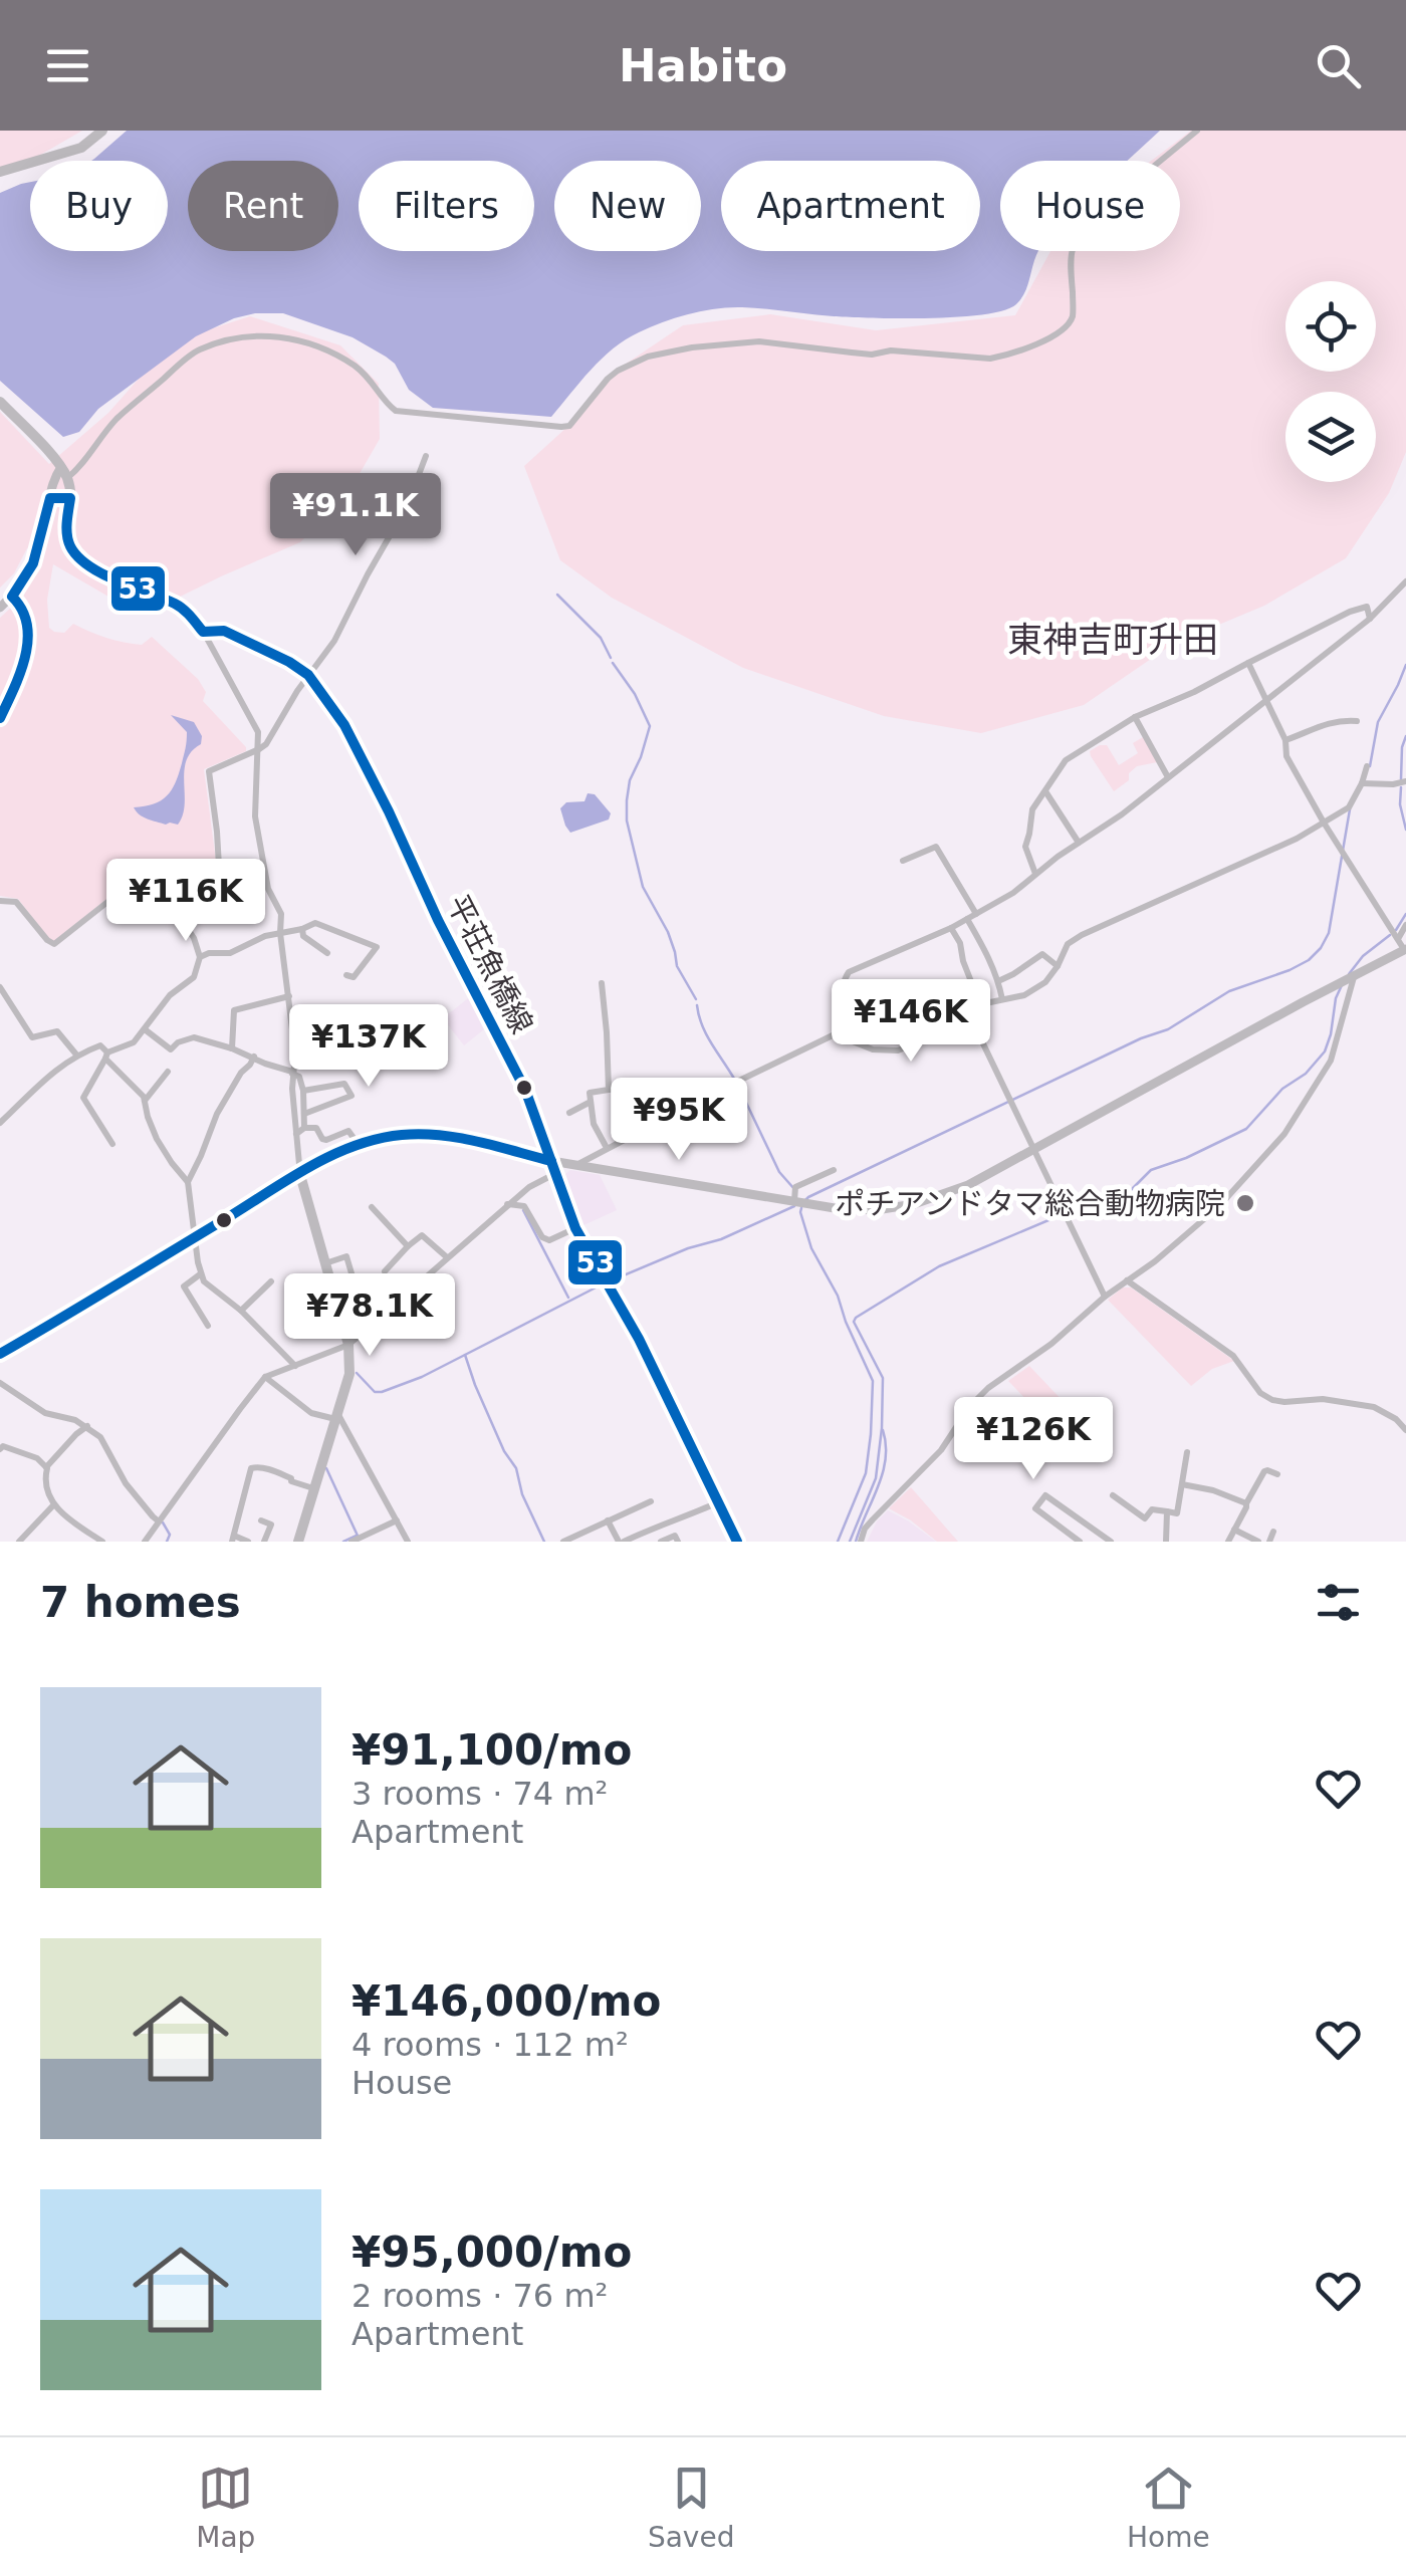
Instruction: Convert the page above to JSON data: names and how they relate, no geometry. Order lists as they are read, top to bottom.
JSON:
{
  "streets": {
    "main road": ["平荘魚橋線"]
  },
  "districts": ["東神吉町升田"],
  "places": ["ポチアンドタマ総合動物病院"],
  "lines": ["transit line 53"],
  "page": {
    "header": "Habito",
    "chip": [
      "Buy",
      "Rent",
      "Filters",
      "New",
      "Apartment",
      "House"
    ],
    "price": [
      "¥91.1K",
      "¥116K",
      "¥146K",
      "¥137K",
      "¥95K",
      "¥78.1K",
      "¥126K"
    ],
    "heading": "7 homes",
    "list": [
      {
        "name": "¥91,100/mo",
        "note": "3 rooms · 74 m² · Apartment"
      },
      {
        "name": "¥146,000/mo",
        "note": "4 rooms · 112 m² · House"
      },
      {
        "name": "¥95,000/mo",
        "note": "2 rooms · 76 m² · Apartment"
      }
    ],
    "tabs": ["Map", "Saved", "Home"]
  }
}
